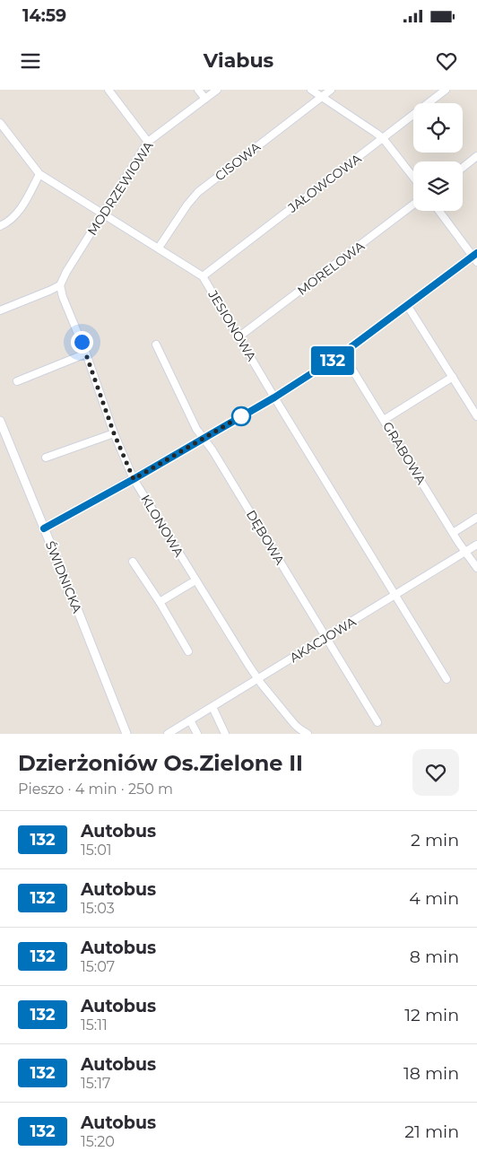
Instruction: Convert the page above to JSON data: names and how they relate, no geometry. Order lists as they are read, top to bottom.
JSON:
{
  "streets": {
    "street": [
      "CISOWA",
      "JAŁOWCOWA",
      "MODRZEWIOWA",
      "MORELOWA",
      "JESIONOWA",
      "GRABOWA",
      "KLONOWA",
      "DĘBOWA",
      "ŚWIDNICKA",
      "AKACJOWA"
    ]
  },
  "crossings": [
    ["CISOWA", "JESIONOWA"],
    ["JAŁOWCOWA", "JESIONOWA"],
    ["MODRZEWIOWA", "JESIONOWA"],
    ["MODRZEWIOWA", "KLONOWA"],
    ["MORELOWA", "JESIONOWA"],
    ["JESIONOWA", "AKACJOWA"],
    ["GRABOWA", "AKACJOWA"],
    ["KLONOWA", "AKACJOWA"],
    ["DĘBOWA", "AKACJOWA"]
  ],
  "lines": ["bus line 132"],
  "page": {
    "status": "14:59",
    "header": "Viabus",
    "on_map": "132",
    "heading": ["Dzierżoniów Os.Zielone II", "Pieszo · 4 min · 250 m"],
    "list": [
      {
        "mark": "132",
        "name": "Autobus",
        "note": "15:01",
        "value": "2 min"
      },
      {
        "mark": "132",
        "name": "Autobus",
        "note": "15:03",
        "value": "4 min"
      },
      {
        "mark": "132",
        "name": "Autobus",
        "note": "15:07",
        "value": "8 min"
      },
      {
        "mark": "132",
        "name": "Autobus",
        "note": "15:11",
        "value": "12 min"
      },
      {
        "mark": "132",
        "name": "Autobus",
        "note": "15:17",
        "value": "18 min"
      },
      {
        "mark": "132",
        "name": "Autobus",
        "note": "15:20",
        "value": "21 min"
      }
    ]
  }
}
